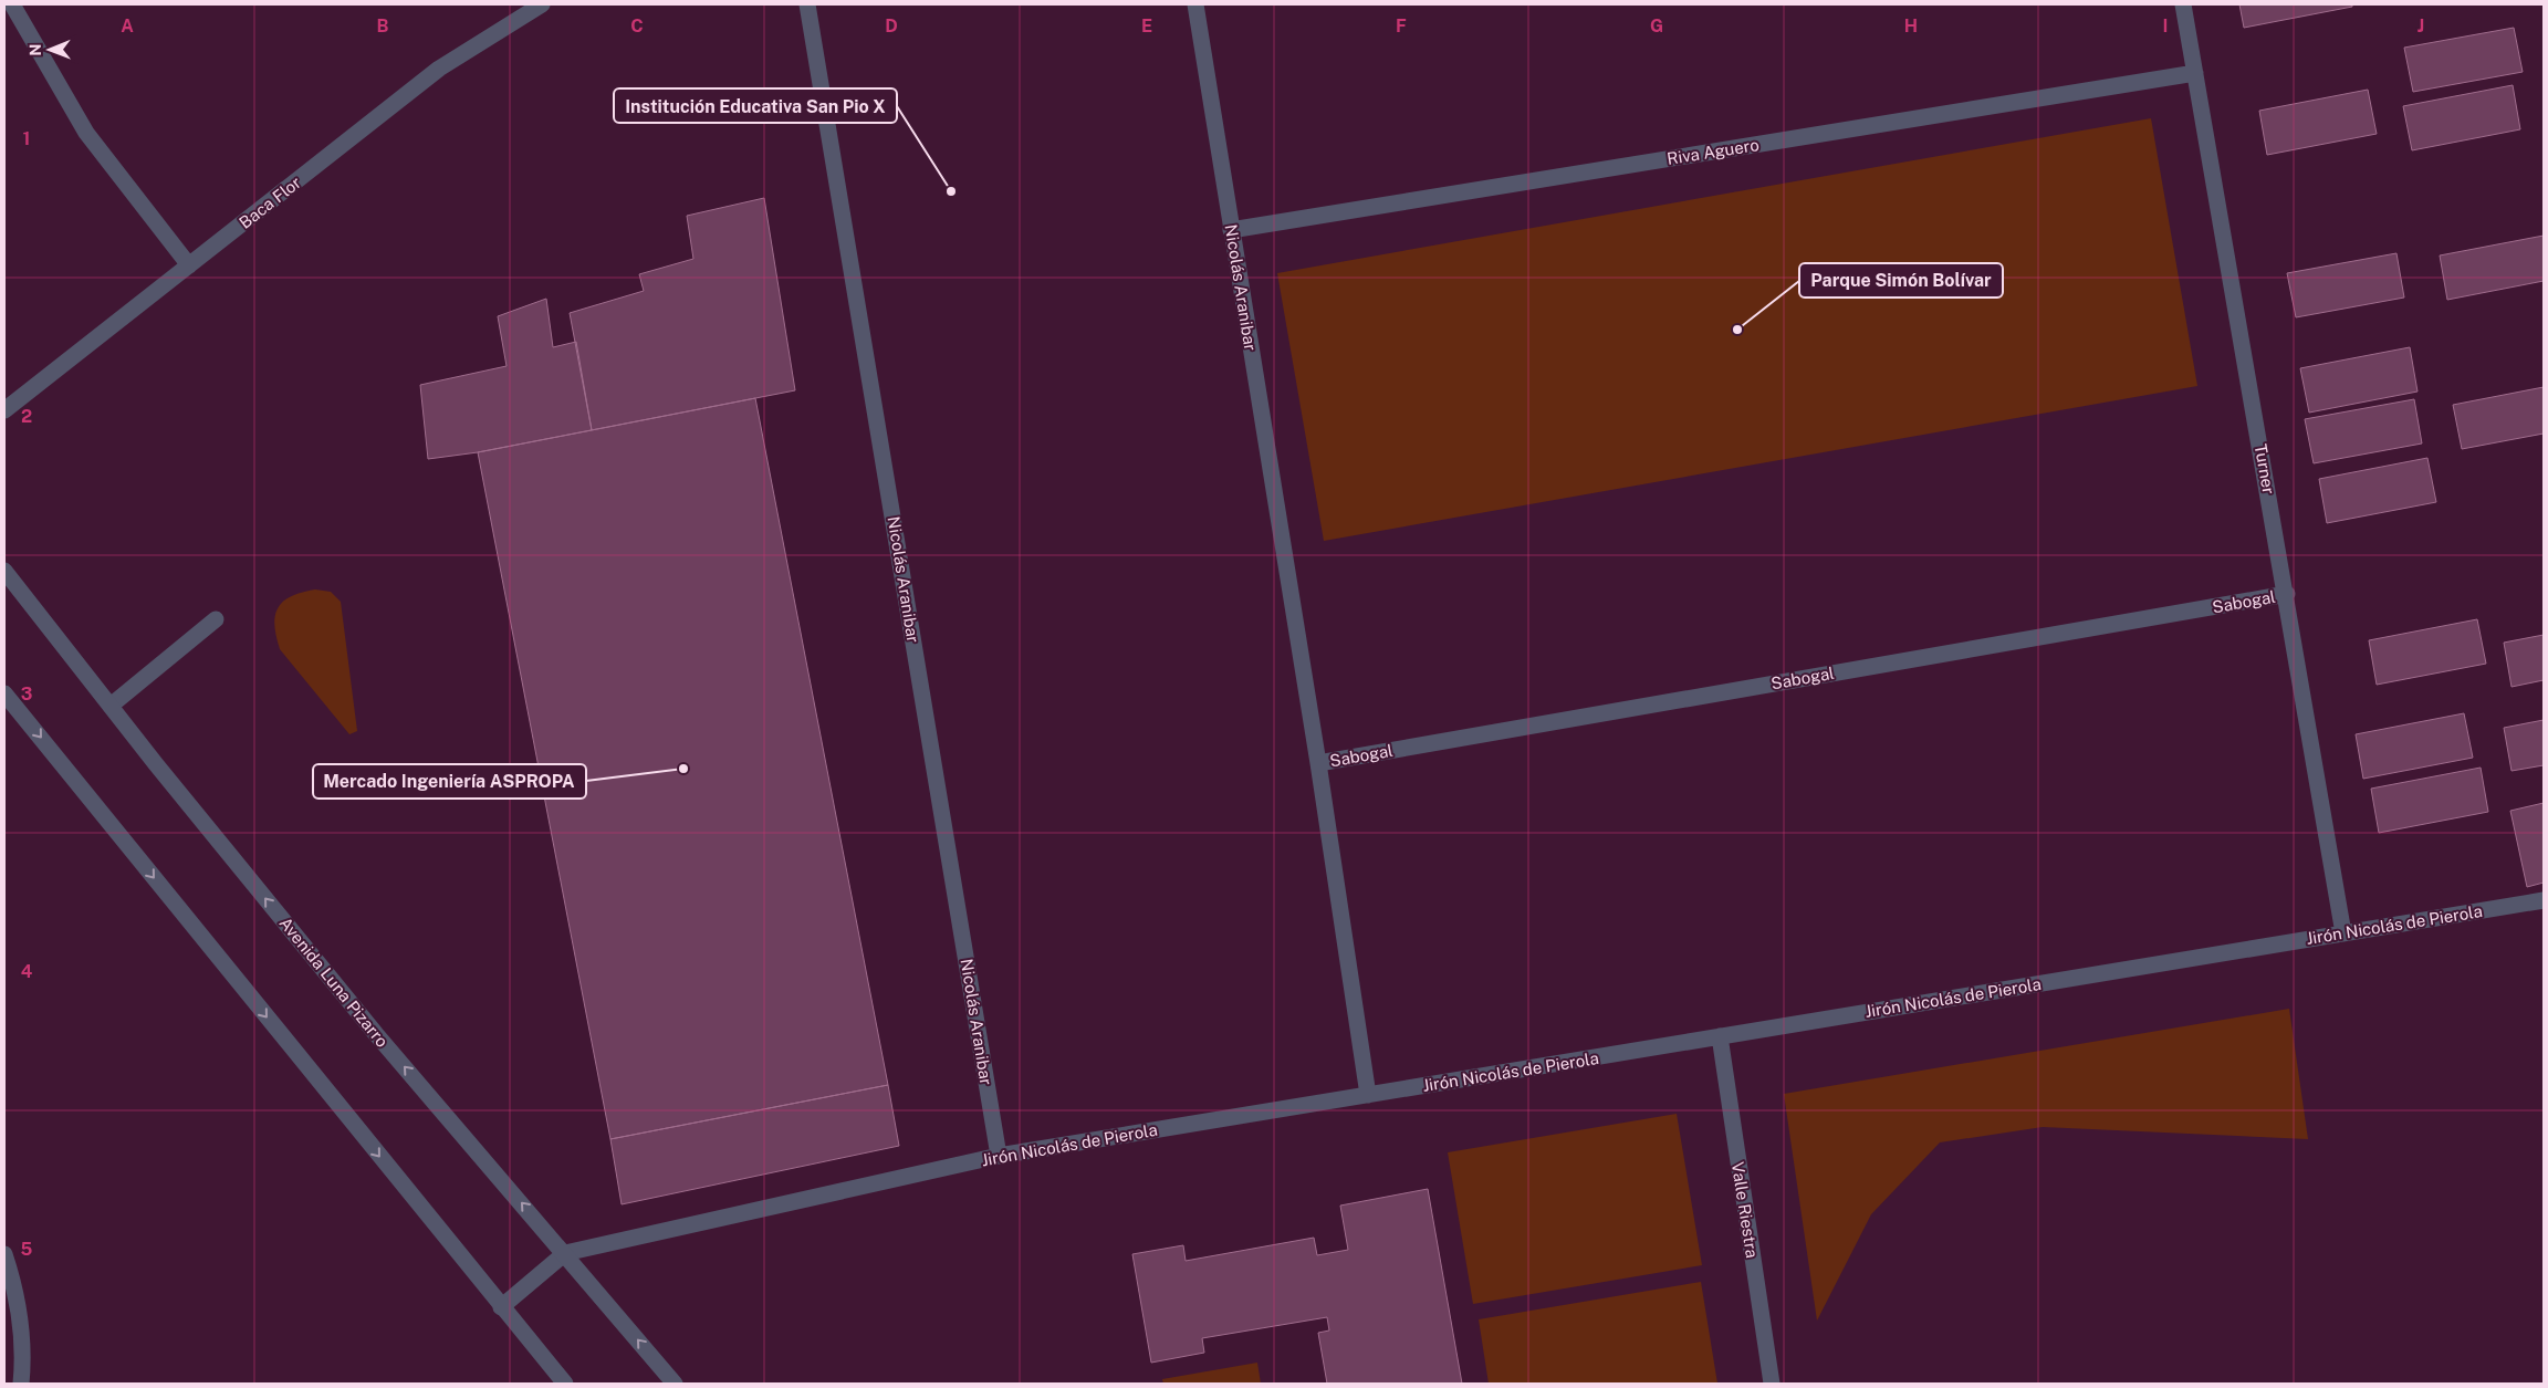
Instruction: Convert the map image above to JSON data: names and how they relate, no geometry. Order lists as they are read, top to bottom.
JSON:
{
  "streets": {
    "street": [
      "Riva Aguero",
      "Baca Flor",
      "Nicolás Aranibar",
      "Turner",
      "Sabogal",
      "Jirón Nicolás de Pierola",
      "Avenida Luna Pizarro",
      "Valle Riestra"
    ]
  },
  "crossings": [
    ["Riva Aguero", "Nicolás Aranibar"],
    ["Riva Aguero", "Turner"],
    ["Nicolás Aranibar", "Sabogal"],
    ["Nicolás Aranibar", "Jirón Nicolás de Pierola"],
    ["Turner", "Sabogal"],
    ["Turner", "Jirón Nicolás de Pierola"],
    ["Jirón Nicolás de Pierola", "Avenida Luna Pizarro"],
    ["Jirón Nicolás de Pierola", "Valle Riestra"]
  ],
  "places": ["Institución Educativa San Pio X", "Parque Simón Bolívar", "Mercado Ingeniería ASPROPA"],
  "north": "left",
  "grid": {
    "columns": [
      "A",
      "B",
      "C",
      "D",
      "E",
      "F",
      "G",
      "H",
      "I",
      "J"
    ],
    "rows": [
      "1",
      "2",
      "3",
      "4",
      "5"
    ]
  }
}
